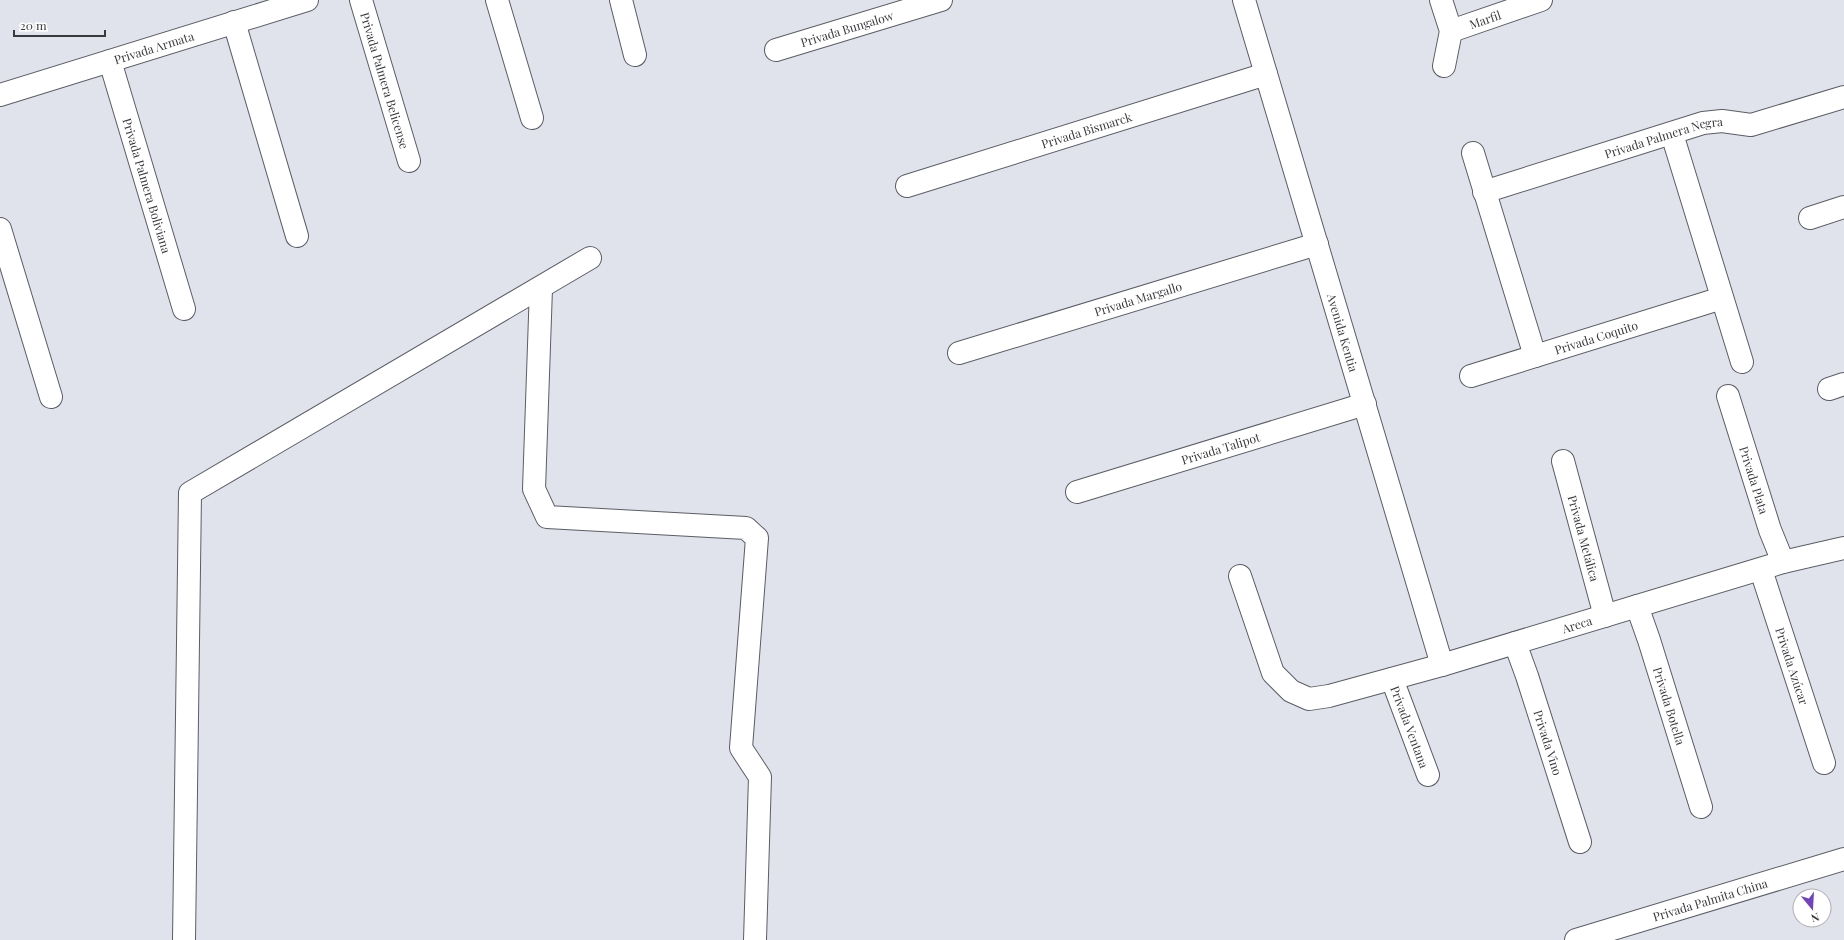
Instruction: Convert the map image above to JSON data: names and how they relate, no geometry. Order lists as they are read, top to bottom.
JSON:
{
  "streets": {
    "street": [
      "Marfil",
      "Privada Bungalow",
      "Privada Armata",
      "Privada Palmera Belicense",
      "Privada Bismarck",
      "Privada Palmera Negra",
      "Privada Palmera Boliviana",
      "Privada Margallo",
      "Avenida Kentia",
      "Privada Coquito",
      "Privada Talipot",
      "Privada Plata",
      "Privada Metálica",
      "Areca",
      "Privada Azúcar",
      "Privada Botella",
      "Privada Ventana",
      "Privada Vino",
      "Privada Palmita China"
    ]
  },
  "crossings": [
    ["Privada Armata", "Privada Palmera Boliviana"],
    ["Privada Bismarck", "Avenida Kentia"],
    ["Privada Margallo", "Avenida Kentia"],
    ["Avenida Kentia", "Privada Talipot"],
    ["Avenida Kentia", "Areca"],
    ["Privada Plata", "Areca"],
    ["Privada Metálica", "Areca"],
    ["Areca", "Privada Azúcar"],
    ["Areca", "Privada Botella"],
    ["Areca", "Privada Ventana"],
    ["Areca", "Privada Vino"]
  ],
  "scale_bar": "20 m",
  "north": "bottom"
}
